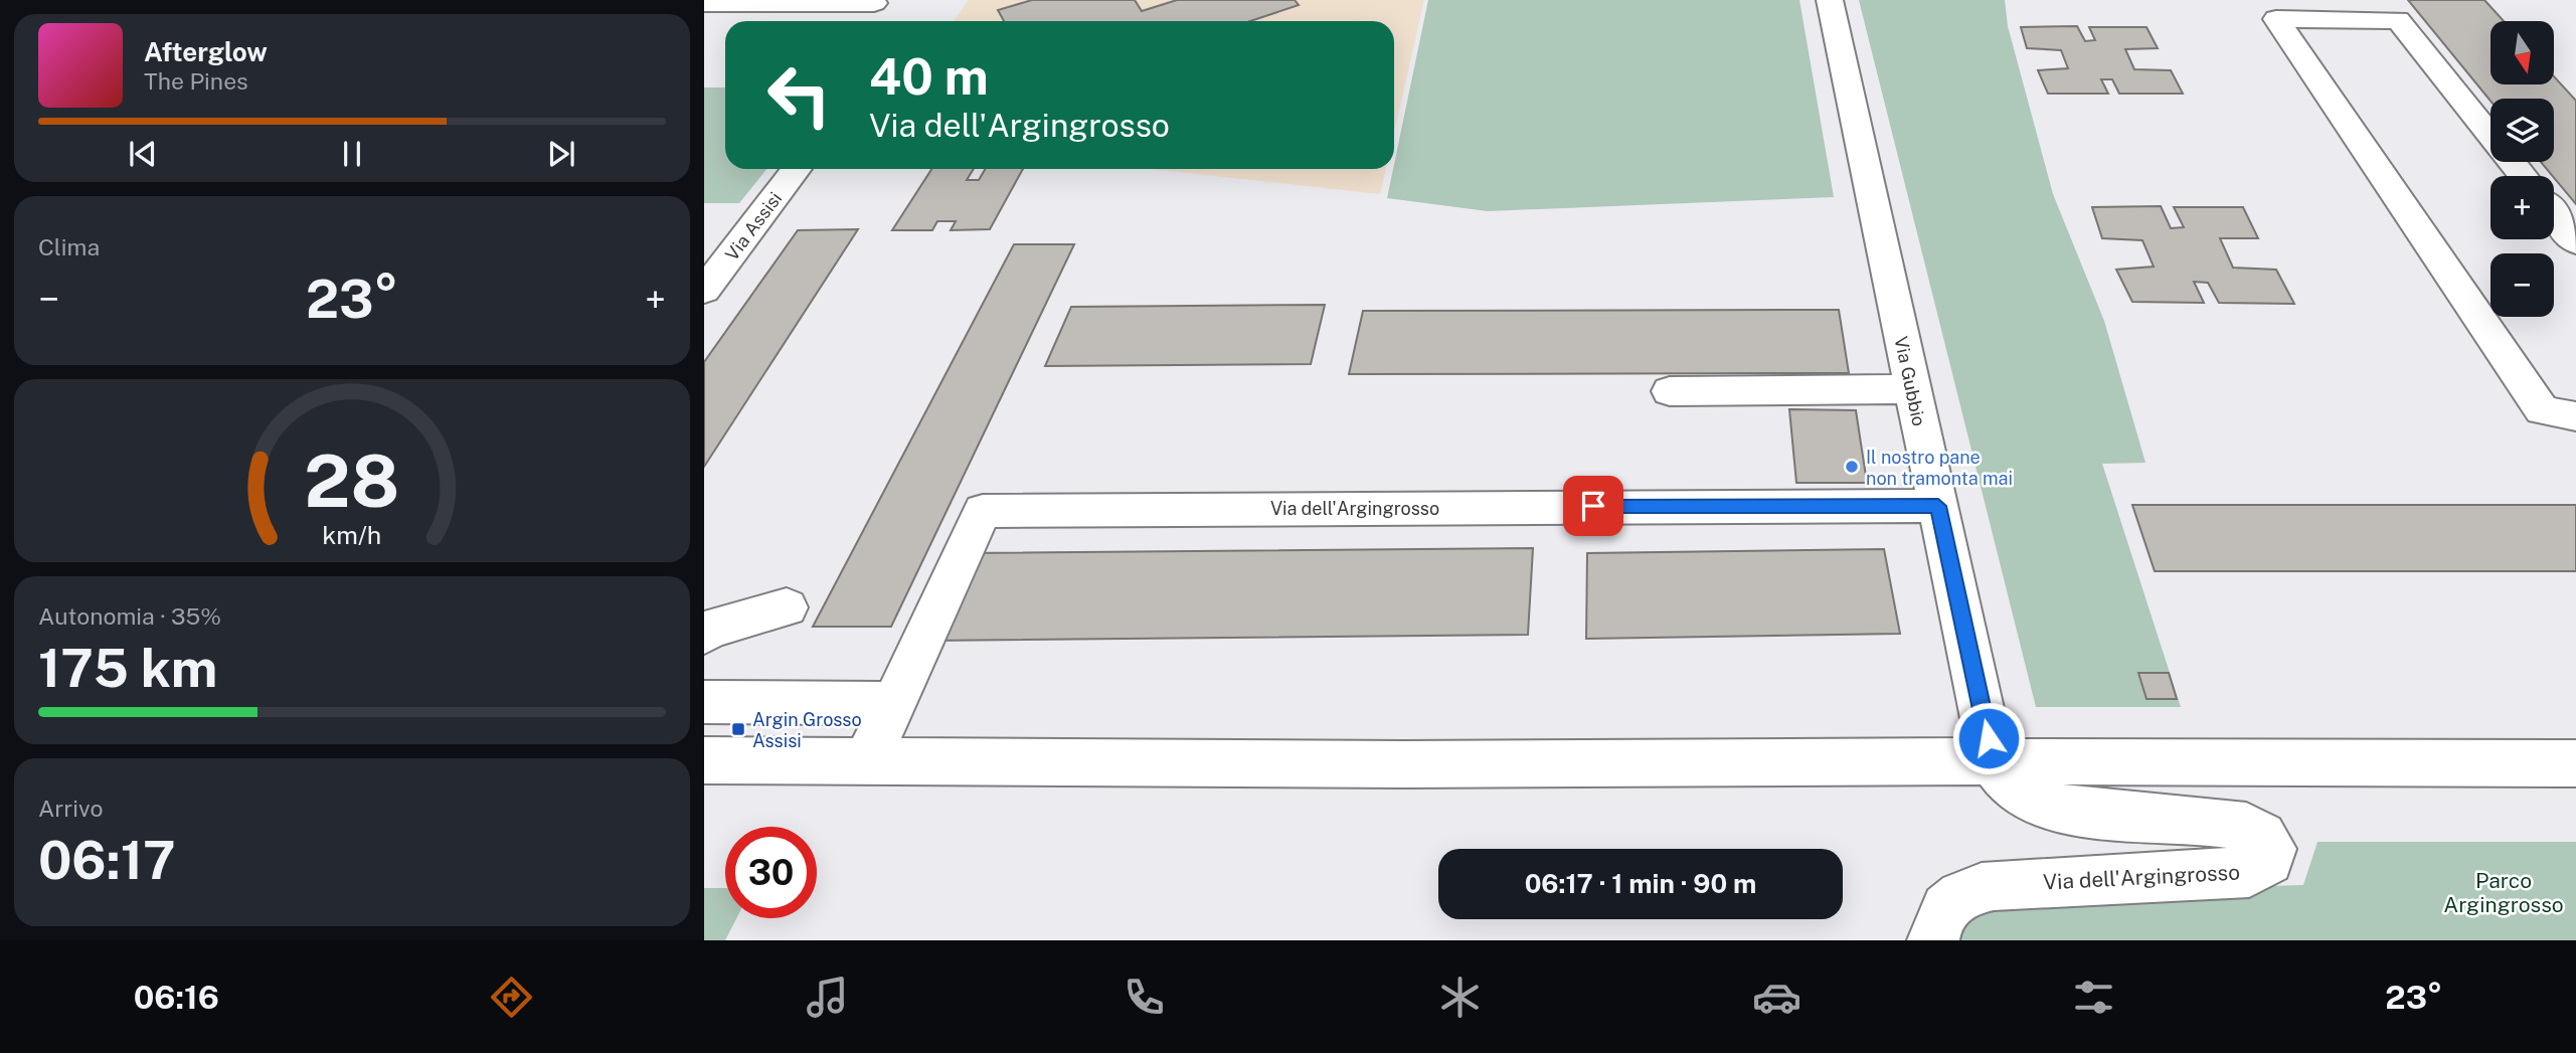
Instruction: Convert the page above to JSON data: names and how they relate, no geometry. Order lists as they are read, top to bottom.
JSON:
{
  "streets": {
    "street": ["Via Assisi", "Via Gubbio", "Via dell'Argingrosso"]
  },
  "crossings": [
    ["Via Gubbio", "Via dell'Argingrosso"]
  ],
  "parks": ["Parco Argingrosso"],
  "places": {
    "other": ["Il nostro pane non tramonta mai"],
    "transit": ["Argin Grosso Assisi"]
  },
  "north": "bottom",
  "page": {
    "map_buttons": ["+", "−"],
    "turn": ["40 m", "Via dell'Argingrosso"],
    "song": ["Afterglow", "The Pines"],
    "tile": [
      "Clima",
      ["Autonomia · 35%", "175 km"],
      ["Arrivo", "06:17"]
    ],
    "heat": ["−", "23°", "+"],
    "limit": "30",
    "trip": "06:17 · 1 min · 90 m",
    "tabs": ["06:16", "23°"],
    "gauge": ["28", "km/h"]
  }
}
